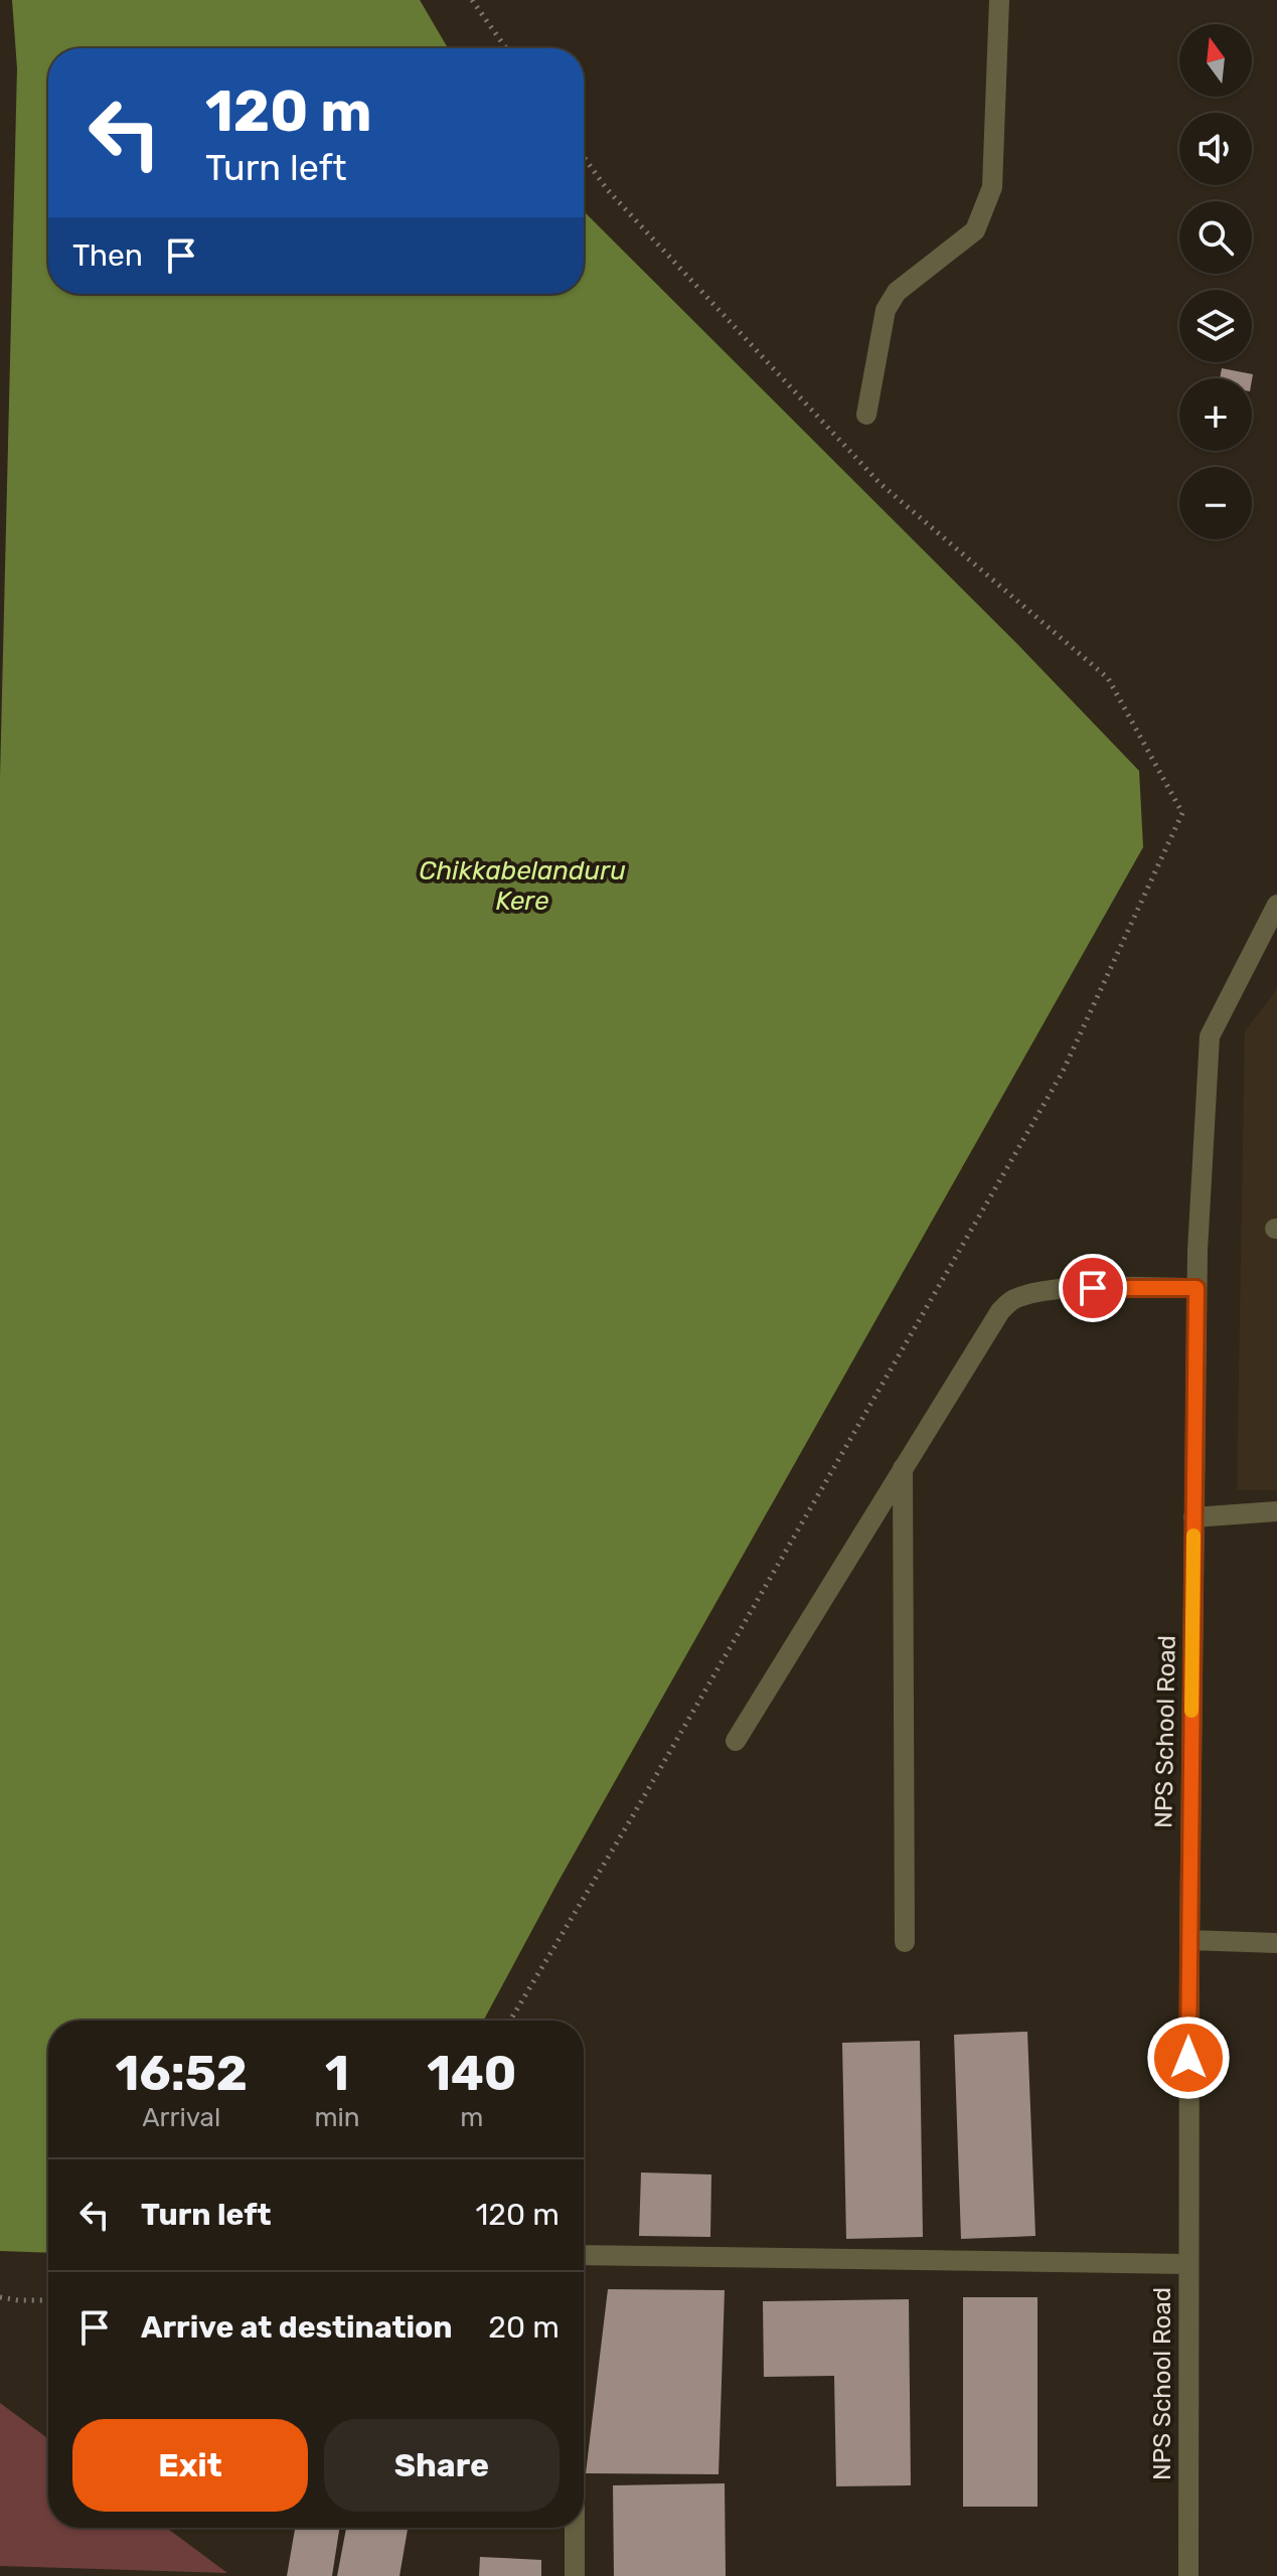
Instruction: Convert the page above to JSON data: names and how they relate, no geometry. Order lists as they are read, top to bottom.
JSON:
{
  "streets": {
    "street": ["NPS School Road"]
  },
  "water": ["Chikkabelanduru Kere"],
  "north": "top",
  "page": {
    "map_buttons": ["+", "−"],
    "turn": ["120 m", "Turn left"],
    "then": "Then",
    "eta": [
      "16:52",
      "Arrival",
      "1",
      "min",
      "140",
      "m"
    ],
    "list": [
      {
        "name": "Turn left",
        "value": "120 m"
      },
      {
        "name": "Arrive at destination",
        "value": "20 m"
      }
    ],
    "buttons": ["Exit", "Share"]
  }
}
